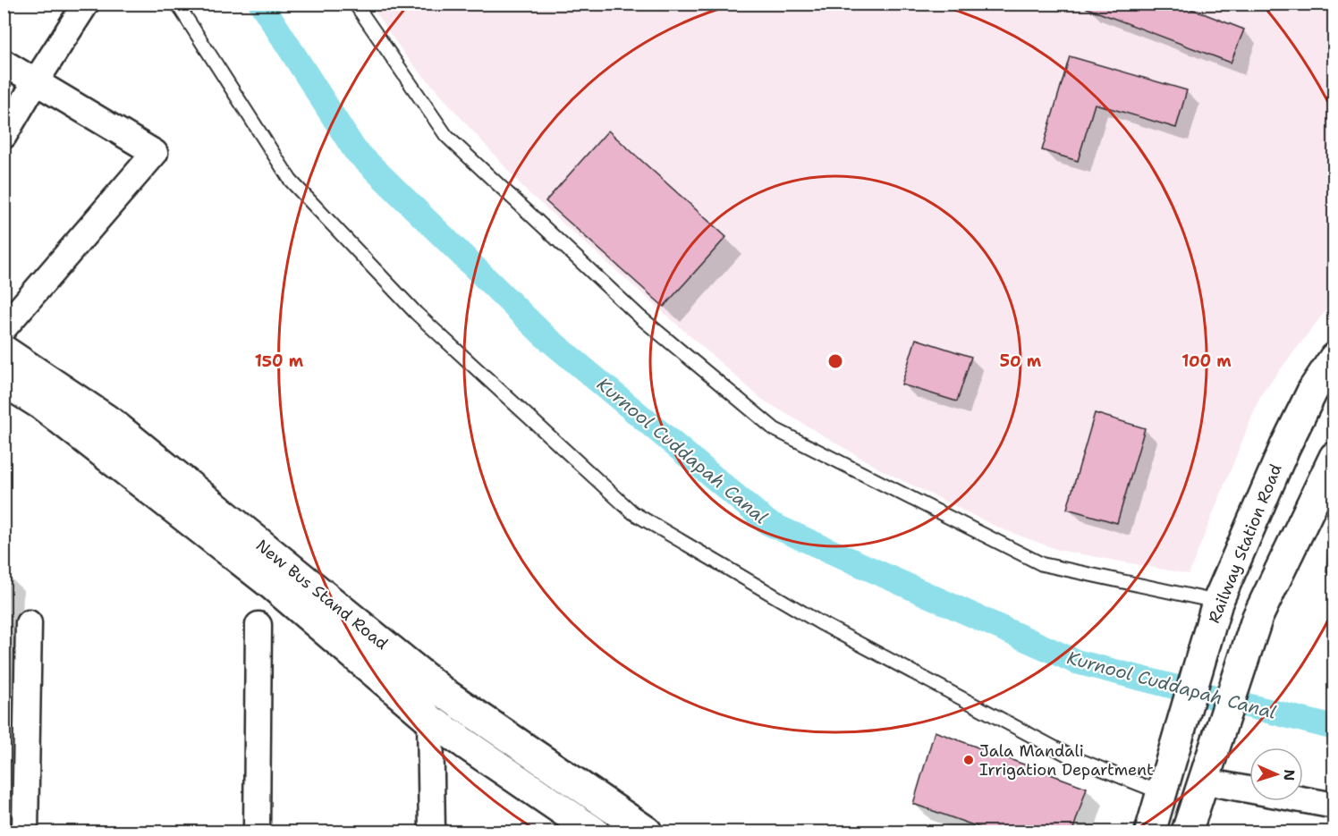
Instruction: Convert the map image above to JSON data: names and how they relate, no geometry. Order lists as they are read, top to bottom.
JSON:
{
  "streets": {
    "main road": ["Railway Station Road", "New Bus Stand Road"]
  },
  "water": ["Kurnool Cuddapah Canal"],
  "places": ["Jala Mandali Irrigation Department"],
  "north": "right",
  "rings": ["50 m", "100 m", "150 m"]
}
